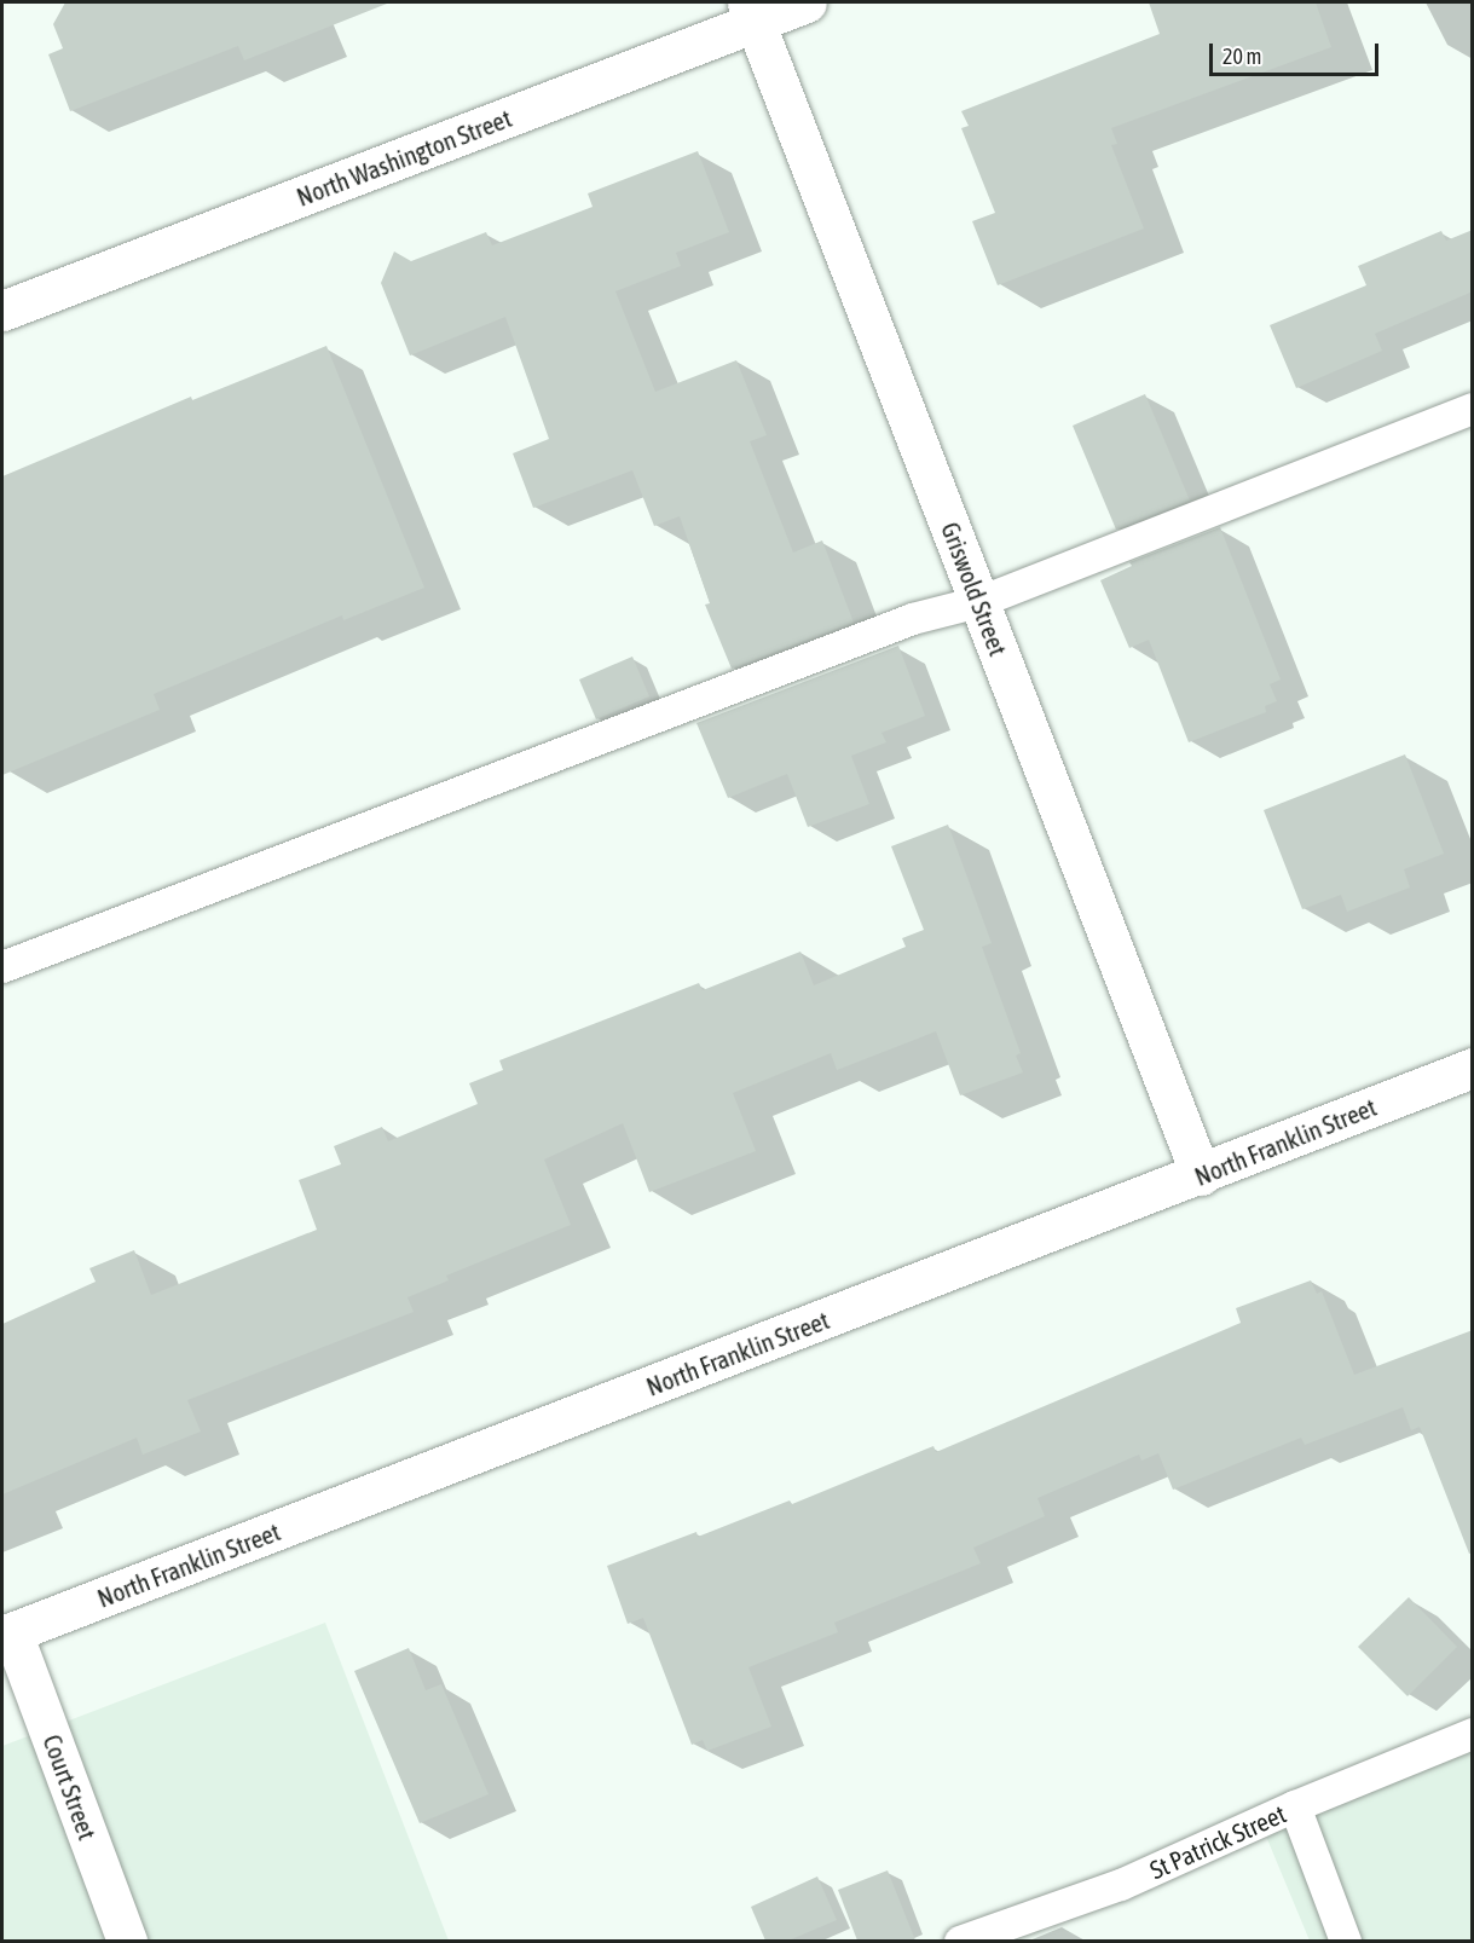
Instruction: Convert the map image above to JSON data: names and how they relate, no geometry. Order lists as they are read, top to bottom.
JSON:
{
  "streets": {
    "street": [
      "North Washington Street",
      "Griswold Street",
      "North Franklin Street",
      "Court Street"
    ],
    "lane": ["St Patrick Street"]
  },
  "crossings": [
    ["North Washington Street", "Griswold Street"],
    ["Griswold Street", "North Franklin Street"],
    ["North Franklin Street", "Court Street"]
  ],
  "scale_bar": "20 m"
}
